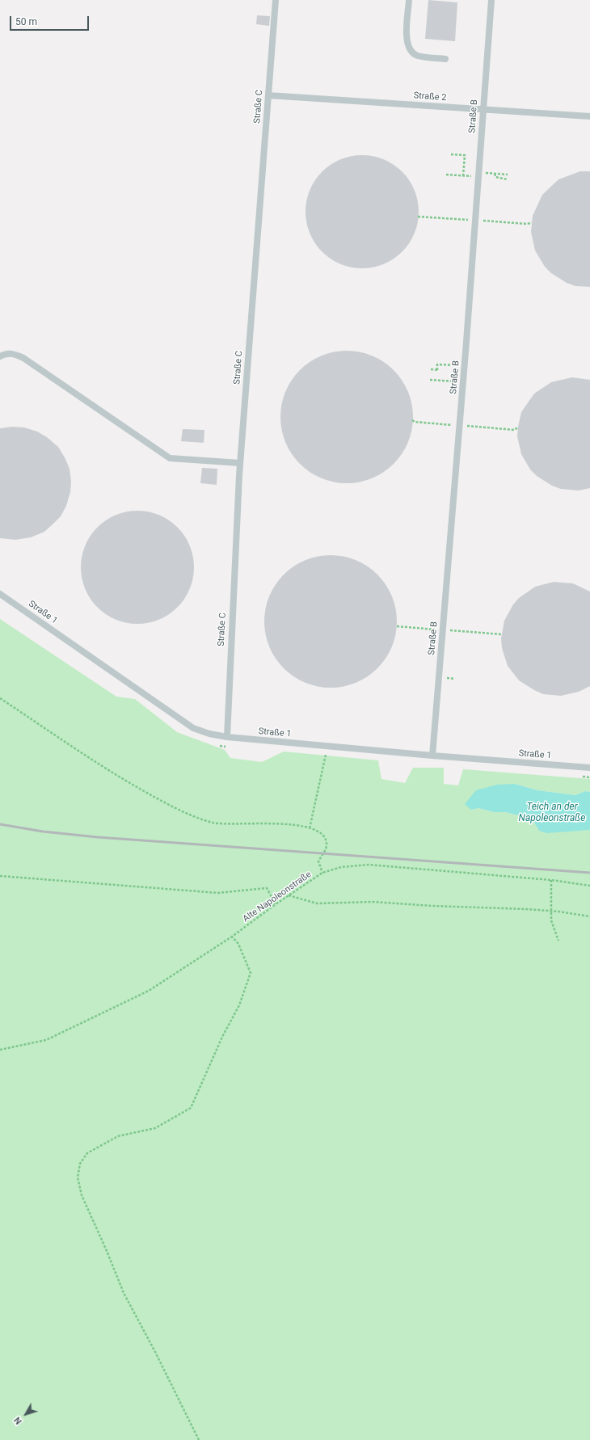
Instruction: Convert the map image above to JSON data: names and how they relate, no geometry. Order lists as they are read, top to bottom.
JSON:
{
  "streets": {
    "lane": [
      "Straße 2",
      "Straße C",
      "Straße B",
      "Straße 1"
    ],
    "path": ["Alte Napoleonstraße"]
  },
  "crossings": [
    ["Straße 2", "Straße C"],
    ["Straße 2", "Straße B"],
    ["Straße C", "Straße 1"],
    ["Straße B", "Straße 1"]
  ],
  "water": ["Teich an der Napoleonstraße"],
  "scale_bar": "50 m",
  "north": "bottom left"
}
